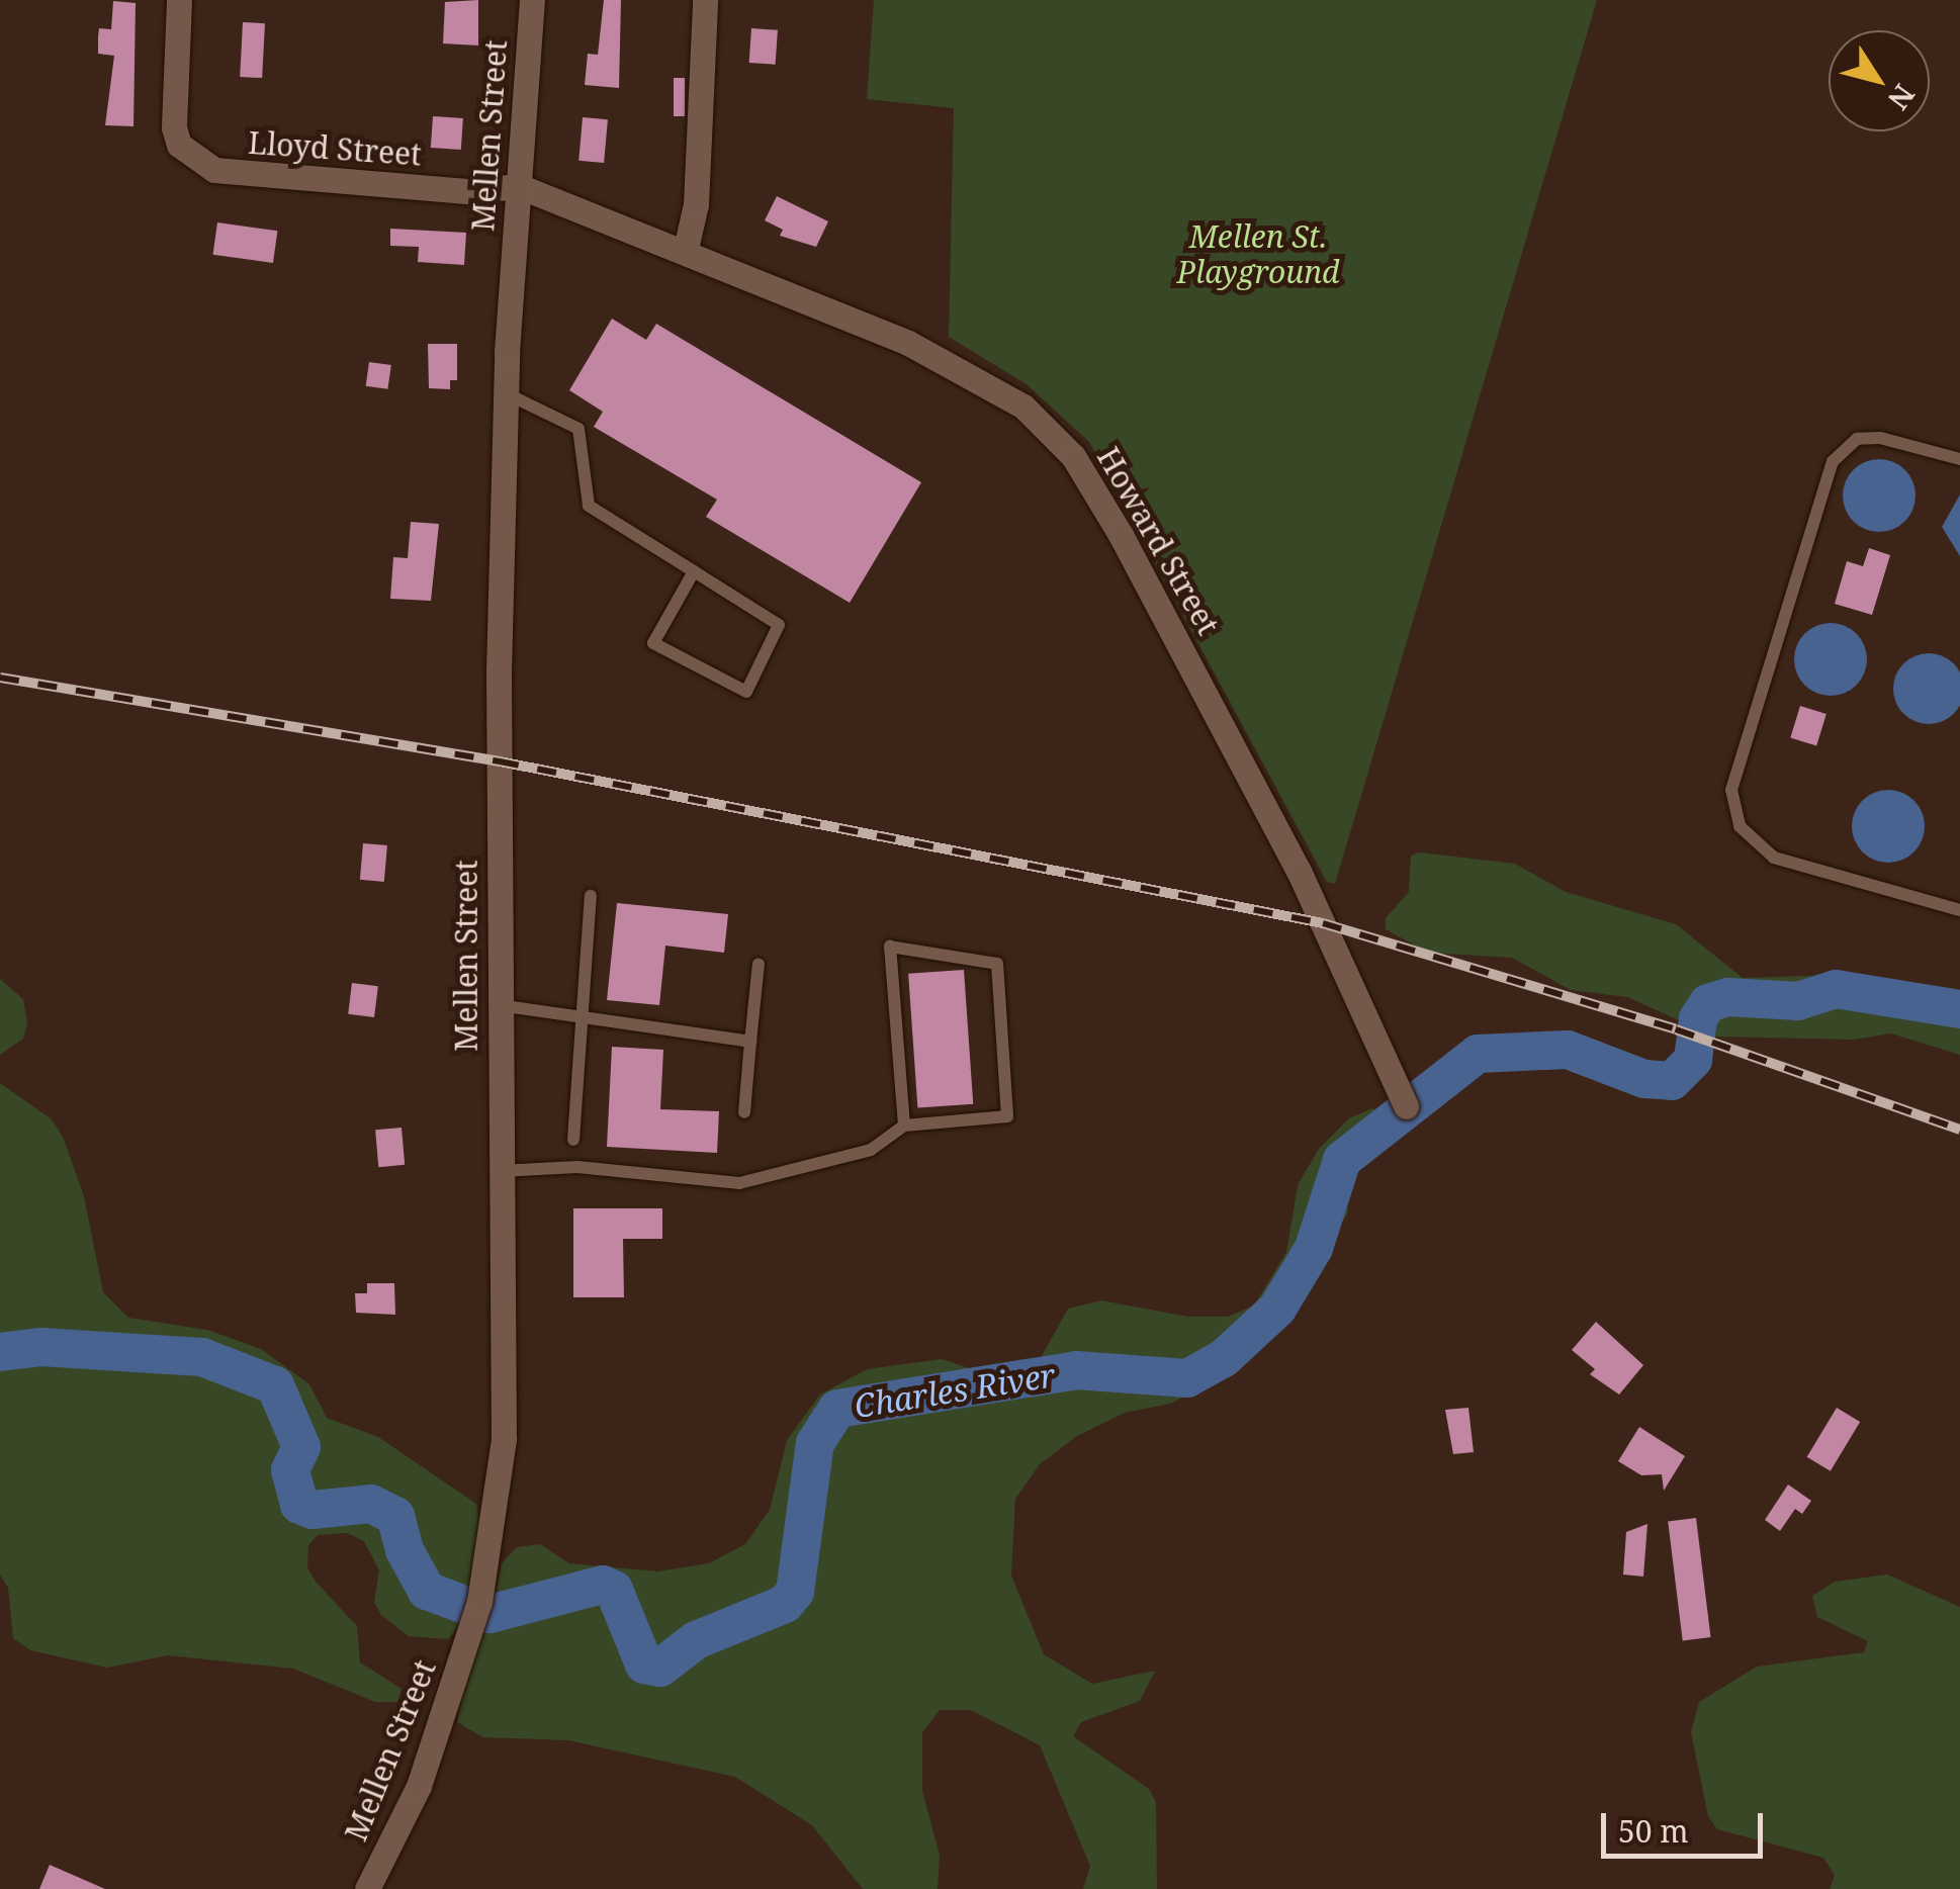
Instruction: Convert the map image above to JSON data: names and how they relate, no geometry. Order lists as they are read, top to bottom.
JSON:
{
  "streets": {
    "street": ["Mellen Street", "Lloyd Street", "Howard Street"]
  },
  "crossings": [
    ["Mellen Street", "Lloyd Street"],
    ["Mellen Street", "Howard Street"],
    ["Lloyd Street", "Howard Street"]
  ],
  "water": ["Charles River"],
  "parks": ["Mellen St. Playground"],
  "scale_bar": "50 m",
  "north": "bottom right"
}
